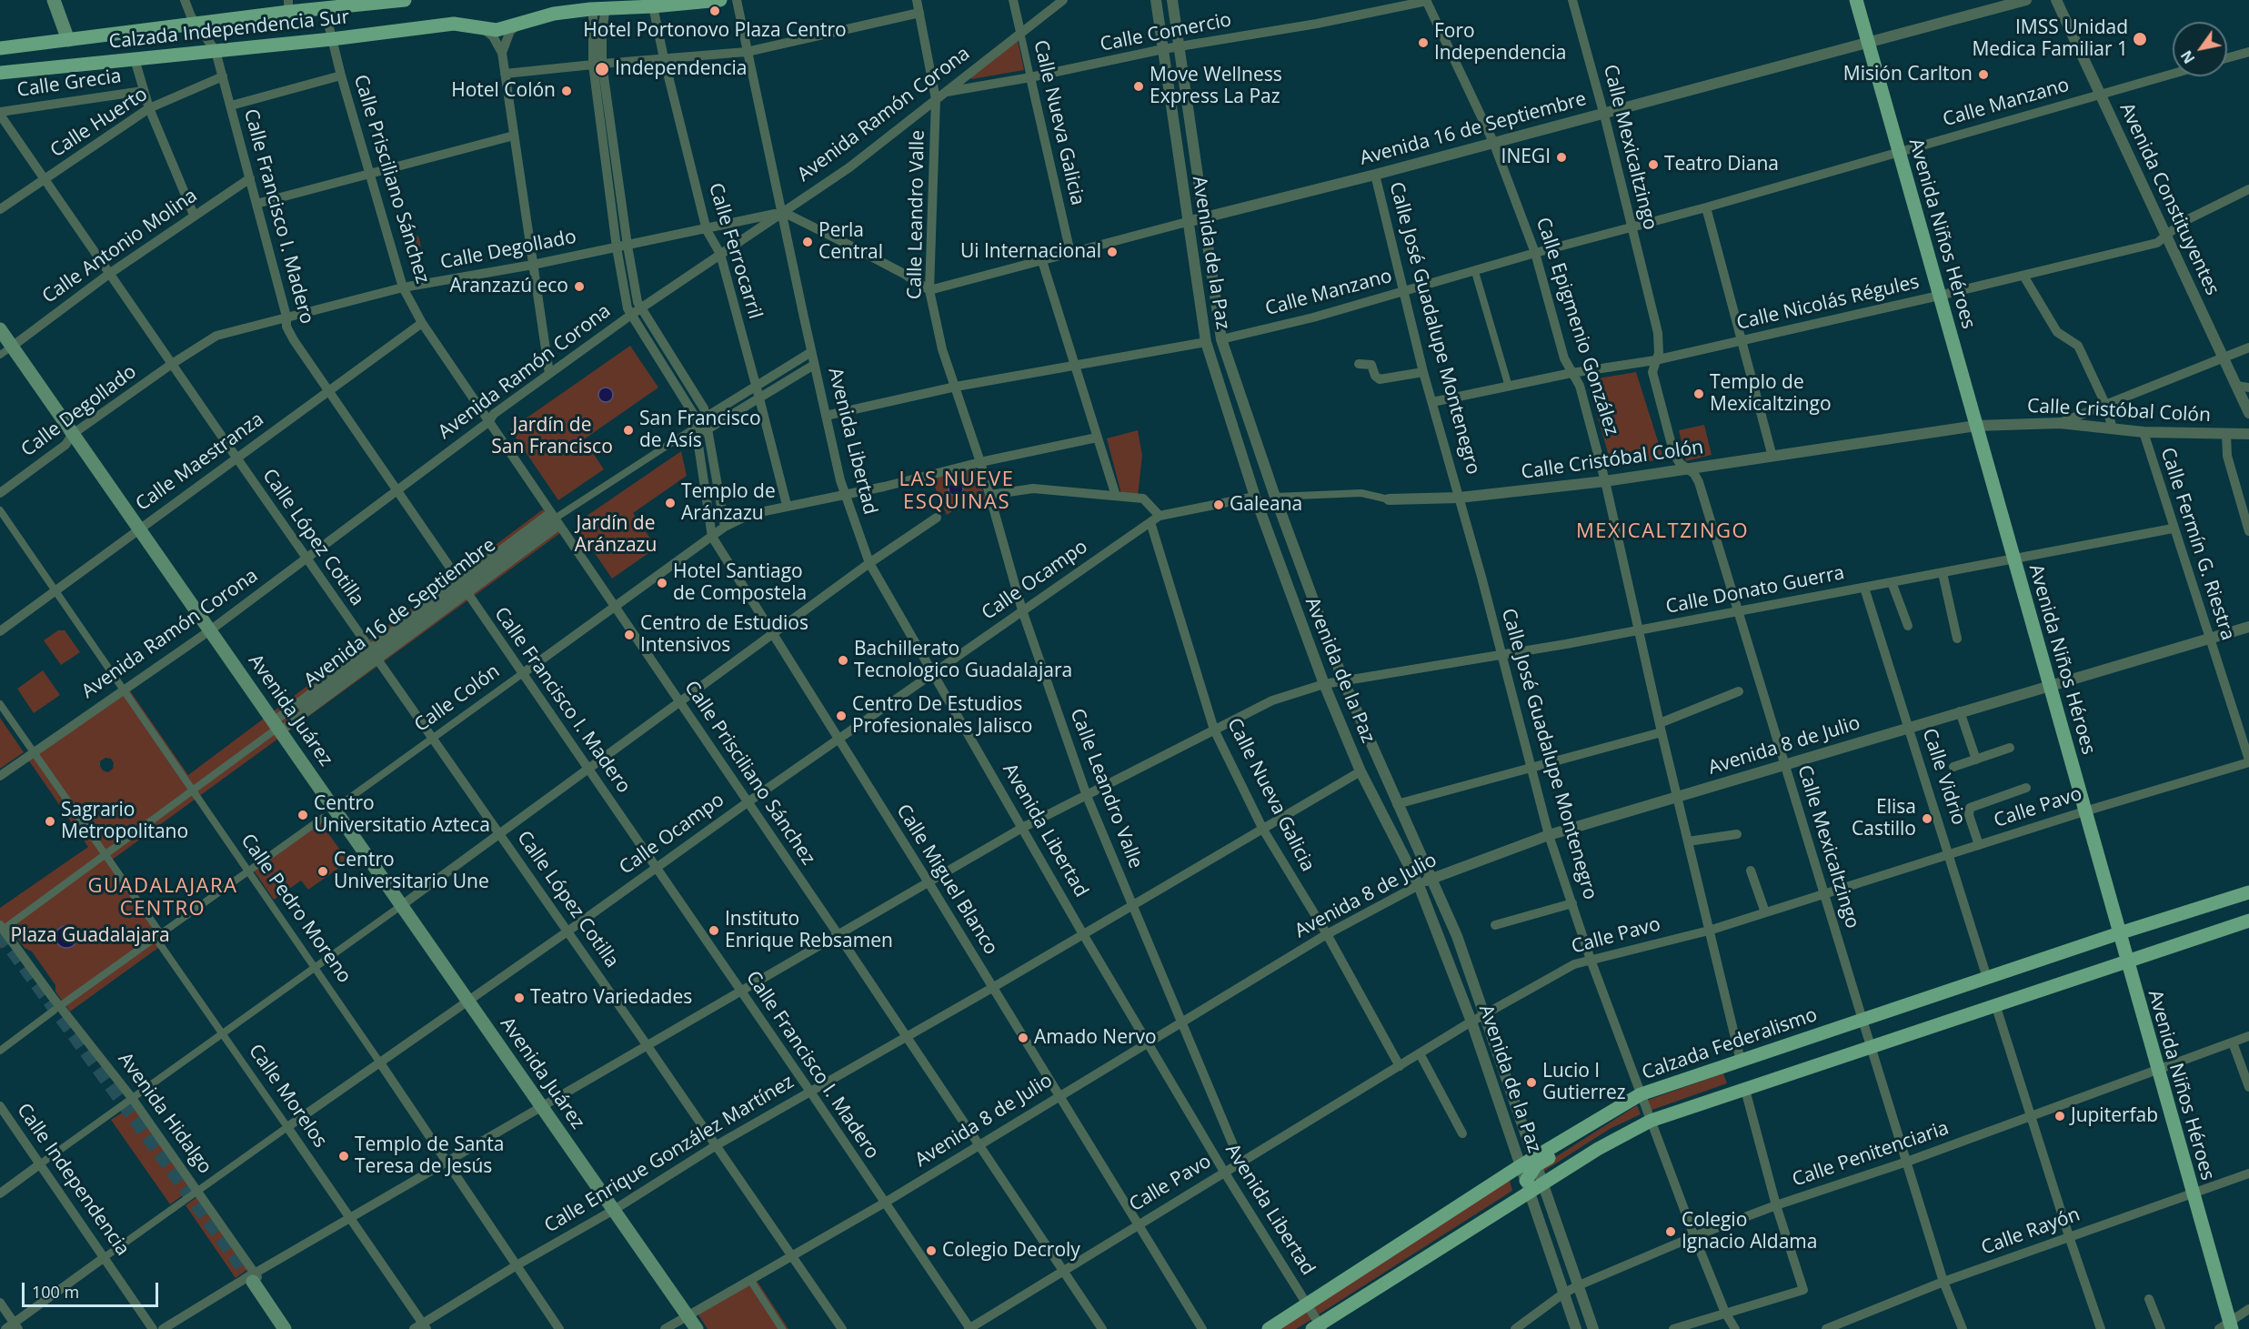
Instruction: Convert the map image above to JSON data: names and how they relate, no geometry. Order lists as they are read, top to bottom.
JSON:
{
  "streets": {
    "main road": [
      "Calzada Independencia Sur",
      "Avenida Niños Héroes",
      "Avenida Juárez",
      "Calzada Federalismo",
      "Avenida Hidalgo"
    ],
    "street": [
      "Calle Comercio",
      "Calle Grecia",
      "Calle Manzano",
      "Avenida Ramón Corona",
      "Calle Huerto",
      "Calle Nueva Galicia",
      "Avenida 16 de Septiembre",
      "Calle Mexicaltzingo",
      "Calle Prisciliano Sánchez",
      "Avenida Constituyentes",
      "Calle Leandro Valle",
      "Calle Francisco I. Madero",
      "Calle Antonio Molina",
      "Calle Degollado",
      "Calle Ferrocarril",
      "Avenida de la Paz",
      "Calle Nicolás Régules",
      "Calle Epigmenio González",
      "Calle José Guadalupe Montenegro",
      "Calle Cristóbal Colón",
      "Avenida Libertad",
      "Calle Maestranza",
      "Calle López Cotilla",
      "Calle Fermín G. Riestra",
      "Calle Ocampo",
      "Calle Donato Guerra",
      "Calle Colón",
      "Avenida 8 de Julio",
      "Calle Vidrio",
      "Calle Pavo",
      "Calle Miguel Blanco",
      "Calle Pedro Moreno",
      "Calle Morelos",
      "Calle Enrique González Martínez",
      "Calle Penitenciaria",
      "Calle Independencia",
      "Calle Rayón"
    ]
  },
  "crossings": [
    ["Calzada Independencia Sur", "Calle Prisciliano Sánchez"],
    ["Calzada Independencia Sur", "Calle Francisco I. Madero"],
    ["Calzada Independencia Sur", "Calle Ferrocarril"],
    ["Calle Comercio", "Avenida Ramón Corona"],
    ["Calle Comercio", "Calle Nueva Galicia"],
    ["Calle Comercio", "Calle Leandro Valle"],
    ["Calle Comercio", "Avenida de la Paz"],
    ["Calle Comercio", "Calle Epigmenio González"],
    ["Calle Grecia", "Calle López Cotilla"],
    ["Calle Manzano", "Calle Mexicaltzingo"],
    ["Calle Manzano", "Avenida Constituyentes"],
    ["Calle Manzano", "Avenida Niños Héroes"],
    ["Calle Manzano", "Avenida de la Paz"],
    ["Calle Manzano", "Calle Epigmenio González"],
    ["Calle Manzano", "Calle José Guadalupe Montenegro"],
    ["Avenida Ramón Corona", "Calle Nueva Galicia"],
    ["Avenida Ramón Corona", "Calle Prisciliano Sánchez"],
    ["Avenida Ramón Corona", "Calle Leandro Valle"],
    ["Avenida Ramón Corona", "Calle Francisco I. Madero"],
    ["Avenida Ramón Corona", "Calle Degollado"],
    ["Avenida Ramón Corona", "Calle Ferrocarril"],
    ["Avenida Ramón Corona", "Avenida Libertad"],
    ["Avenida Ramón Corona", "Calle López Cotilla"],
    ["Avenida Ramón Corona", "Avenida Juárez"],
    ["Avenida Ramón Corona", "Calle Miguel Blanco"],
    ["Avenida Ramón Corona", "Calle Pedro Moreno"],
    ["Avenida Ramón Corona", "Calle Morelos"],
    ["Calle Huerto", "Calle Francisco I. Madero"],
    ["Calle Huerto", "Calle López Cotilla"],
    ["Calle Nueva Galicia", "Avenida 16 de Septiembre"],
    ["Calle Nueva Galicia", "Calle Cristóbal Colón"],
    ["Calle Nueva Galicia", "Calle Ocampo"],
    ["Calle Nueva Galicia", "Calle Donato Guerra"],
    ["Calle Nueva Galicia", "Avenida 8 de Julio"],
    ["Calle Nueva Galicia", "Calle Pavo"],
    ["Calle Nueva Galicia", "Calle Enrique González Martínez"],
    ["Avenida 16 de Septiembre", "Calle Mexicaltzingo"],
    ["Avenida 16 de Septiembre", "Calle Prisciliano Sánchez"],
    ["Avenida 16 de Septiembre", "Calle Leandro Valle"],
    ["Avenida 16 de Septiembre", "Calle Francisco I. Madero"],
    ["Avenida 16 de Septiembre", "Avenida Niños Héroes"],
    ["Avenida 16 de Septiembre", "Avenida de la Paz"],
    ["Avenida 16 de Septiembre", "Calle Epigmenio González"],
    ["Avenida 16 de Septiembre", "Calle José Guadalupe Montenegro"],
    ["Avenida 16 de Septiembre", "Calle López Cotilla"],
    ["Avenida 16 de Septiembre", "Avenida Juárez"],
    ["Avenida 16 de Septiembre", "Calle Pedro Moreno"],
    ["Avenida 16 de Septiembre", "Calle Morelos"],
    ["Avenida 16 de Septiembre", "Avenida Hidalgo"],
    ["Calle Mexicaltzingo", "Calle Nicolás Régules"],
    ["Calle Mexicaltzingo", "Calle Cristóbal Colón"],
    ["Calle Mexicaltzingo", "Calle Donato Guerra"],
    ["Calle Mexicaltzingo", "Avenida 8 de Julio"],
    ["Calle Mexicaltzingo", "Calle Pavo"],
    ["Calle Mexicaltzingo", "Calzada Federalismo"],
    ["Calle Mexicaltzingo", "Calle Penitenciaria"],
    ["Calle Mexicaltzingo", "Calle Rayón"],
    ["Calle Prisciliano Sánchez", "Calle Degollado"],
    ["Calle Prisciliano Sánchez", "Calle Maestranza"],
    ["Calle Prisciliano Sánchez", "Calle Ocampo"],
    ["Calle Prisciliano Sánchez", "Calle Colón"],
    ["Calle Prisciliano Sánchez", "Avenida 8 de Julio"],
    ["Calle Prisciliano Sánchez", "Calle Pavo"],
    ["Calle Prisciliano Sánchez", "Calle Enrique González Martínez"],
    ["Avenida Constituyentes", "Calle Nicolás Régules"],
    ["Calle Leandro Valle", "Calle Ocampo"],
    ["Calle Leandro Valle", "Calle Colón"],
    ["Calle Leandro Valle", "Avenida 8 de Julio"],
    ["Calle Leandro Valle", "Calle Pavo"],
    ["Calle Leandro Valle", "Calle Enrique González Martínez"],
    ["Calle Francisco I. Madero", "Calle Antonio Molina"],
    ["Calle Francisco I. Madero", "Calle Degollado"],
    ["Calle Francisco I. Madero", "Calle Maestranza"],
    ["Calle Francisco I. Madero", "Calle Ocampo"],
    ["Calle Francisco I. Madero", "Calle Colón"],
    ["Calle Francisco I. Madero", "Avenida 8 de Julio"],
    ["Calle Francisco I. Madero", "Calle Pavo"],
    ["Calle Francisco I. Madero", "Calle Enrique González Martínez"],
    ["Avenida Niños Héroes", "Calle Nicolás Régules"],
    ["Avenida Niños Héroes", "Calle Cristóbal Colón"],
    ["Avenida Niños Héroes", "Calle Donato Guerra"],
    ["Avenida Niños Héroes", "Avenida 8 de Julio"],
    ["Avenida Niños Héroes", "Calle Pavo"],
    ["Avenida Niños Héroes", "Calzada Federalismo"],
    ["Avenida Niños Héroes", "Calle Penitenciaria"],
    ["Avenida Niños Héroes", "Calle Rayón"],
    ["Calle Antonio Molina", "Calle López Cotilla"],
    ["Calle Antonio Molina", "Avenida Juárez"],
    ["Calle Degollado", "Calle Ferrocarril"],
    ["Calle Degollado", "Avenida Libertad"],
    ["Calle Degollado", "Calle López Cotilla"],
    ["Calle Degollado", "Avenida Juárez"],
    ["Calle Degollado", "Calle Miguel Blanco"],
    ["Calle Ferrocarril", "Calle Colón"],
    ["Avenida de la Paz", "Calle Cristóbal Colón"],
    ["Avenida de la Paz", "Calle Donato Guerra"],
    ["Avenida de la Paz", "Avenida 8 de Julio"],
    ["Avenida de la Paz", "Calle Pavo"],
    ["Avenida de la Paz", "Calzada Federalismo"],
    ["Avenida de la Paz", "Calle Enrique González Martínez"],
    ["Avenida de la Paz", "Calle Penitenciaria"],
    ["Calle Nicolás Régules", "Calle Epigmenio González"],
    ["Calle Nicolás Régules", "Calle José Guadalupe Montenegro"],
    ["Calle Epigmenio González", "Calle Cristóbal Colón"],
    ["Calle Epigmenio González", "Calle Donato Guerra"],
    ["Calle Epigmenio González", "Avenida 8 de Julio"],
    ["Calle Epigmenio González", "Calle Pavo"],
    ["Calle Epigmenio González", "Calzada Federalismo"],
    ["Calle José Guadalupe Montenegro", "Calle Cristóbal Colón"],
    ["Calle José Guadalupe Montenegro", "Calle Donato Guerra"],
    ["Calle José Guadalupe Montenegro", "Avenida 8 de Julio"],
    ["Calle José Guadalupe Montenegro", "Calle Pavo"],
    ["Calle José Guadalupe Montenegro", "Calzada Federalismo"],
    ["Calle José Guadalupe Montenegro", "Calle Penitenciaria"],
    ["Calle Cristóbal Colón", "Calle Fermín G. Riestra"],
    ["Calle Cristóbal Colón", "Calle Ocampo"],
    ["Avenida Libertad", "Calle Ocampo"],
    ["Avenida Libertad", "Calle Colón"],
    ["Avenida Libertad", "Avenida 8 de Julio"],
    ["Avenida Libertad", "Calle Pavo"],
    ["Avenida Libertad", "Calzada Federalismo"],
    ["Avenida Libertad", "Calle Enrique González Martínez"],
    ["Calle Maestranza", "Calle López Cotilla"],
    ["Calle Maestranza", "Avenida Juárez"],
    ["Calle Maestranza", "Calle Pedro Moreno"],
    ["Calle López Cotilla", "Calle Ocampo"],
    ["Calle López Cotilla", "Calle Colón"],
    ["Calle López Cotilla", "Avenida 8 de Julio"],
    ["Calle López Cotilla", "Calle Enrique González Martínez"],
    ["Calle Fermín G. Riestra", "Calle Donato Guerra"],
    ["Calle Fermín G. Riestra", "Avenida 8 de Julio"],
    ["Calle Fermín G. Riestra", "Calle Pavo"],
    ["Calle Ocampo", "Avenida Juárez"],
    ["Calle Ocampo", "Calle Miguel Blanco"],
    ["Calle Ocampo", "Calle Pedro Moreno"],
    ["Calle Ocampo", "Calle Morelos"],
    ["Calle Donato Guerra", "Calle Vidrio"],
    ["Calle Colón", "Calle Miguel Blanco"],
    ["Avenida Juárez", "Avenida 8 de Julio"],
    ["Avenida Juárez", "Calle Enrique González Martínez"],
    ["Avenida 8 de Julio", "Calle Vidrio"],
    ["Avenida 8 de Julio", "Calle Miguel Blanco"],
    ["Calle Vidrio", "Calle Pavo"],
    ["Calle Vidrio", "Calzada Federalismo"],
    ["Calle Pavo", "Calle Miguel Blanco"],
    ["Calle Miguel Blanco", "Calle Enrique González Martínez"],
    ["Calle Pedro Moreno", "Calle Enrique González Martínez"],
    ["Calle Morelos", "Calle Enrique González Martínez"]
  ],
  "districts": ["LAS NUEVE ESQUINAS", "MEXICALTZINGO", "GUADALAJARA CENTRO"],
  "parks": ["Jardín de San Francisco", "Jardín de Aránzazu", "Plaza Guadalajara"],
  "places": [
    "Hotel Portonovo Plaza Centro",
    "IMSS Unidad Medica Familiar 1",
    "Foro Independencia",
    "Independencia",
    "Misión Carlton",
    "Move Wellness Express La Paz",
    "Hotel Colón",
    "INEGI",
    "Teatro Diana",
    "Perla Central",
    "Ui Internacional",
    "Aranzazú eco",
    "Templo de Mexicaltzingo",
    "San Francisco de Asís",
    "Templo de Aránzazu",
    "Galeana",
    "Hotel Santiago de Compostela",
    "Centro de Estudios Intensivos",
    "Bachillerato Tecnologico Guadalajara",
    "Centro De Estudios Profesionales Jalisco",
    "Centro Universitatio Azteca",
    "Elisa Castillo",
    "Sagrario Metropolitano",
    "Centro Universitario Une",
    "Instituto Enrique Rebsamen",
    "Teatro Variedades",
    "Amado Nervo",
    "Lucio I Gutierrez",
    "Jupiterfab",
    "Templo de Santa Teresa de Jesús",
    "Colegio Ignacio Aldama",
    "Colegio Decroly"
  ],
  "scale_bar": "100 m",
  "north": "bottom left"
}
